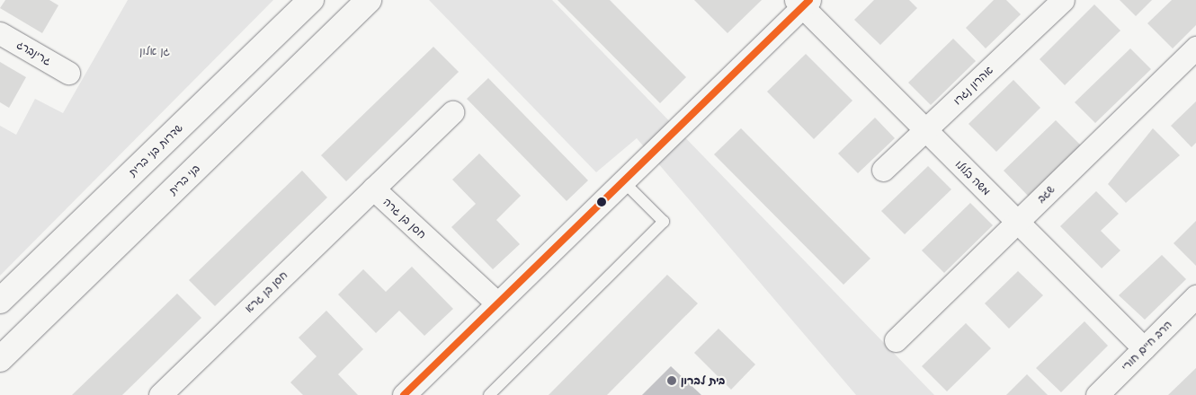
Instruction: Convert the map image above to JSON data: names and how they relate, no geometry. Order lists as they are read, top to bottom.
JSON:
{
  "streets": {
    "main road": ["שדרות בני ברית", "בני ברית"],
    "street": [
      "גרינברג",
      "אהרון נגרו",
      "משה בלולו",
      "שגב",
      "חסן בן גרה",
      "חסן בן גרא",
      "הרב חיים חורי"
    ]
  },
  "crossings": [
    ["אהרון נגרו", "משה בלולו"],
    ["משה בלולו", "שגב"],
    ["משה בלולו", "הרב חיים חורי"],
    ["חסן בן גרה", "חסן בן גרא"]
  ],
  "parks": ["גן אלון"],
  "places": ["בית לברון"]
}
